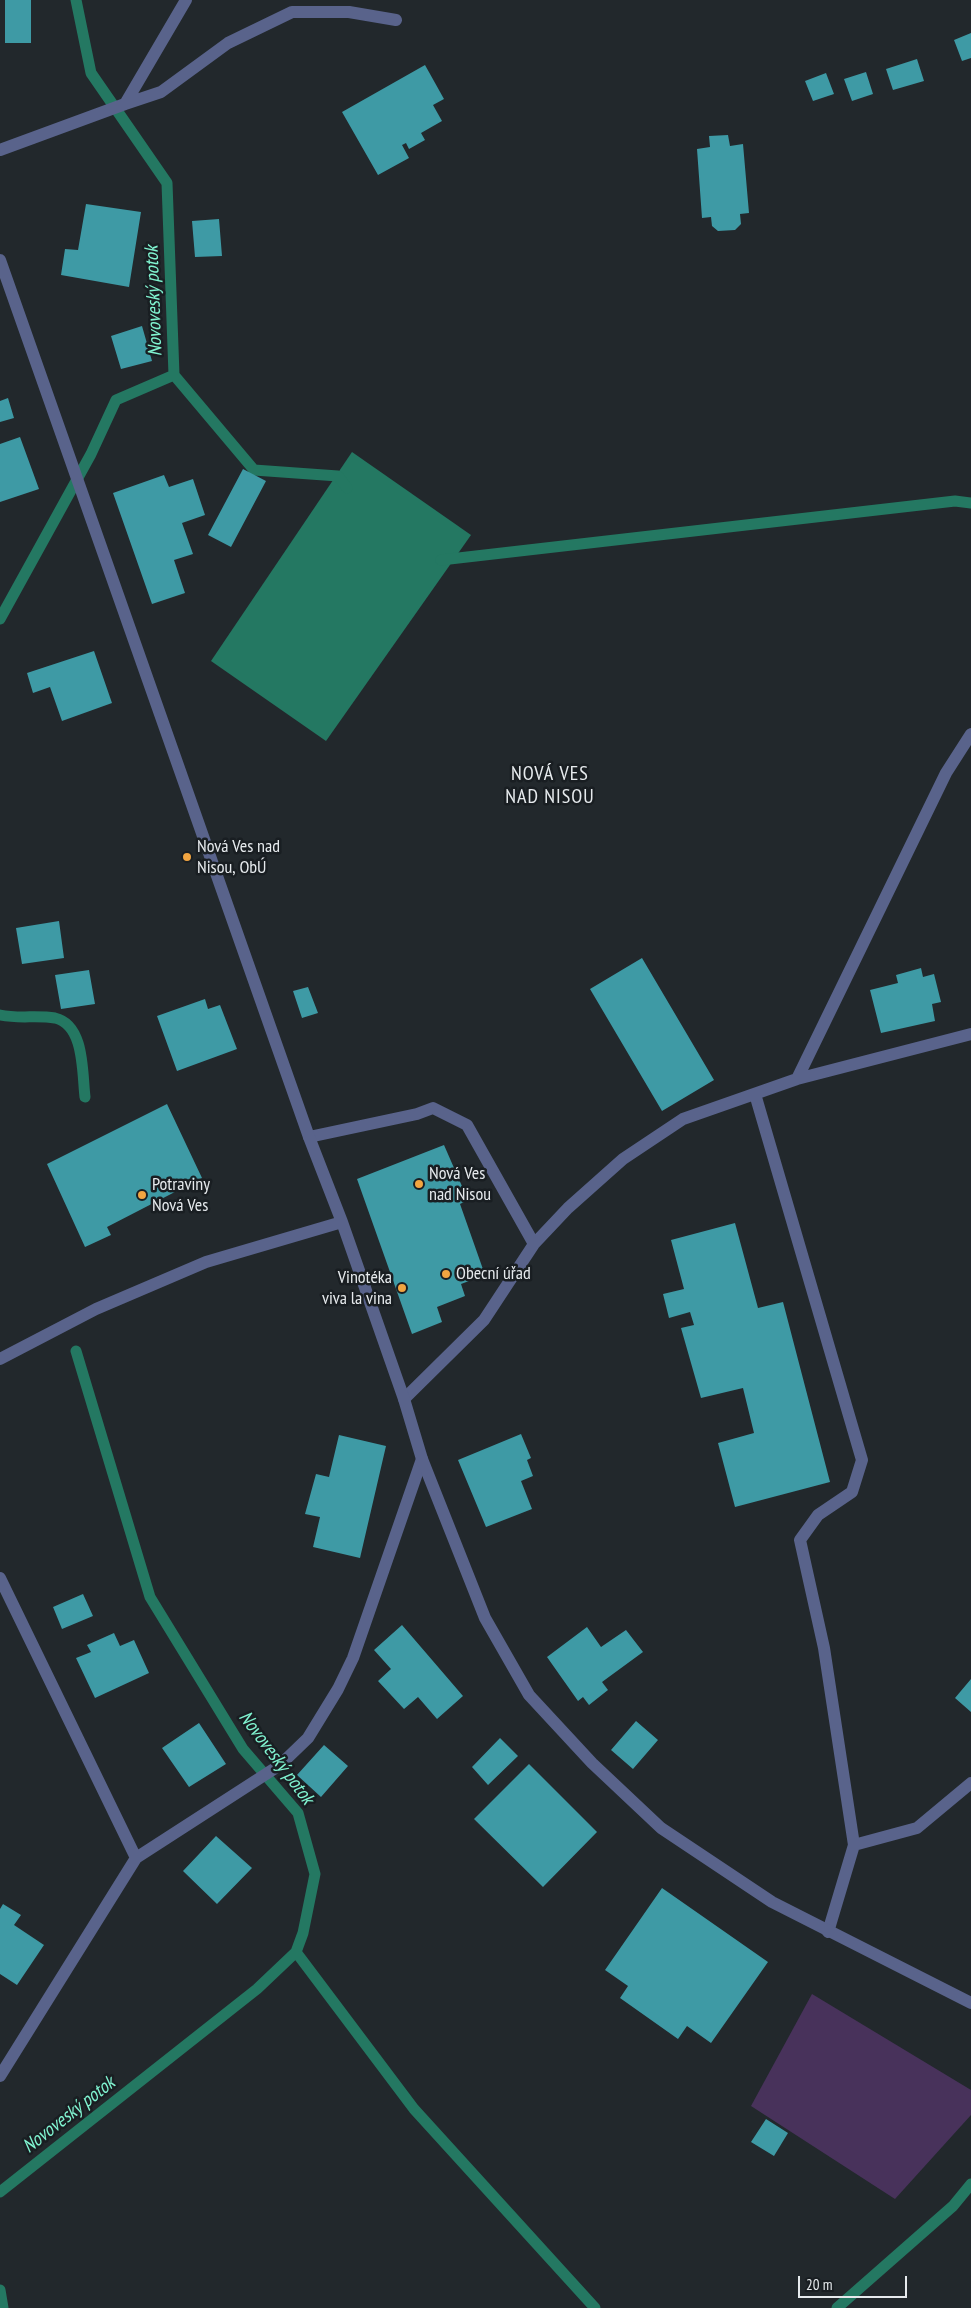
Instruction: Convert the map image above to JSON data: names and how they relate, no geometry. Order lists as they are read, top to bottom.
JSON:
{
  "districts": ["NOVÁ VES NAD NISOU"],
  "water": ["Novoveský potok"],
  "places": [
    "Nová Ves nad Nisou, ObÚ",
    "Nová Ves nad Nisou",
    "Potraviny Nová Ves",
    "Obecní úřad",
    "Vinotéka viva la vina"
  ],
  "scale_bar": "20 m"
}
